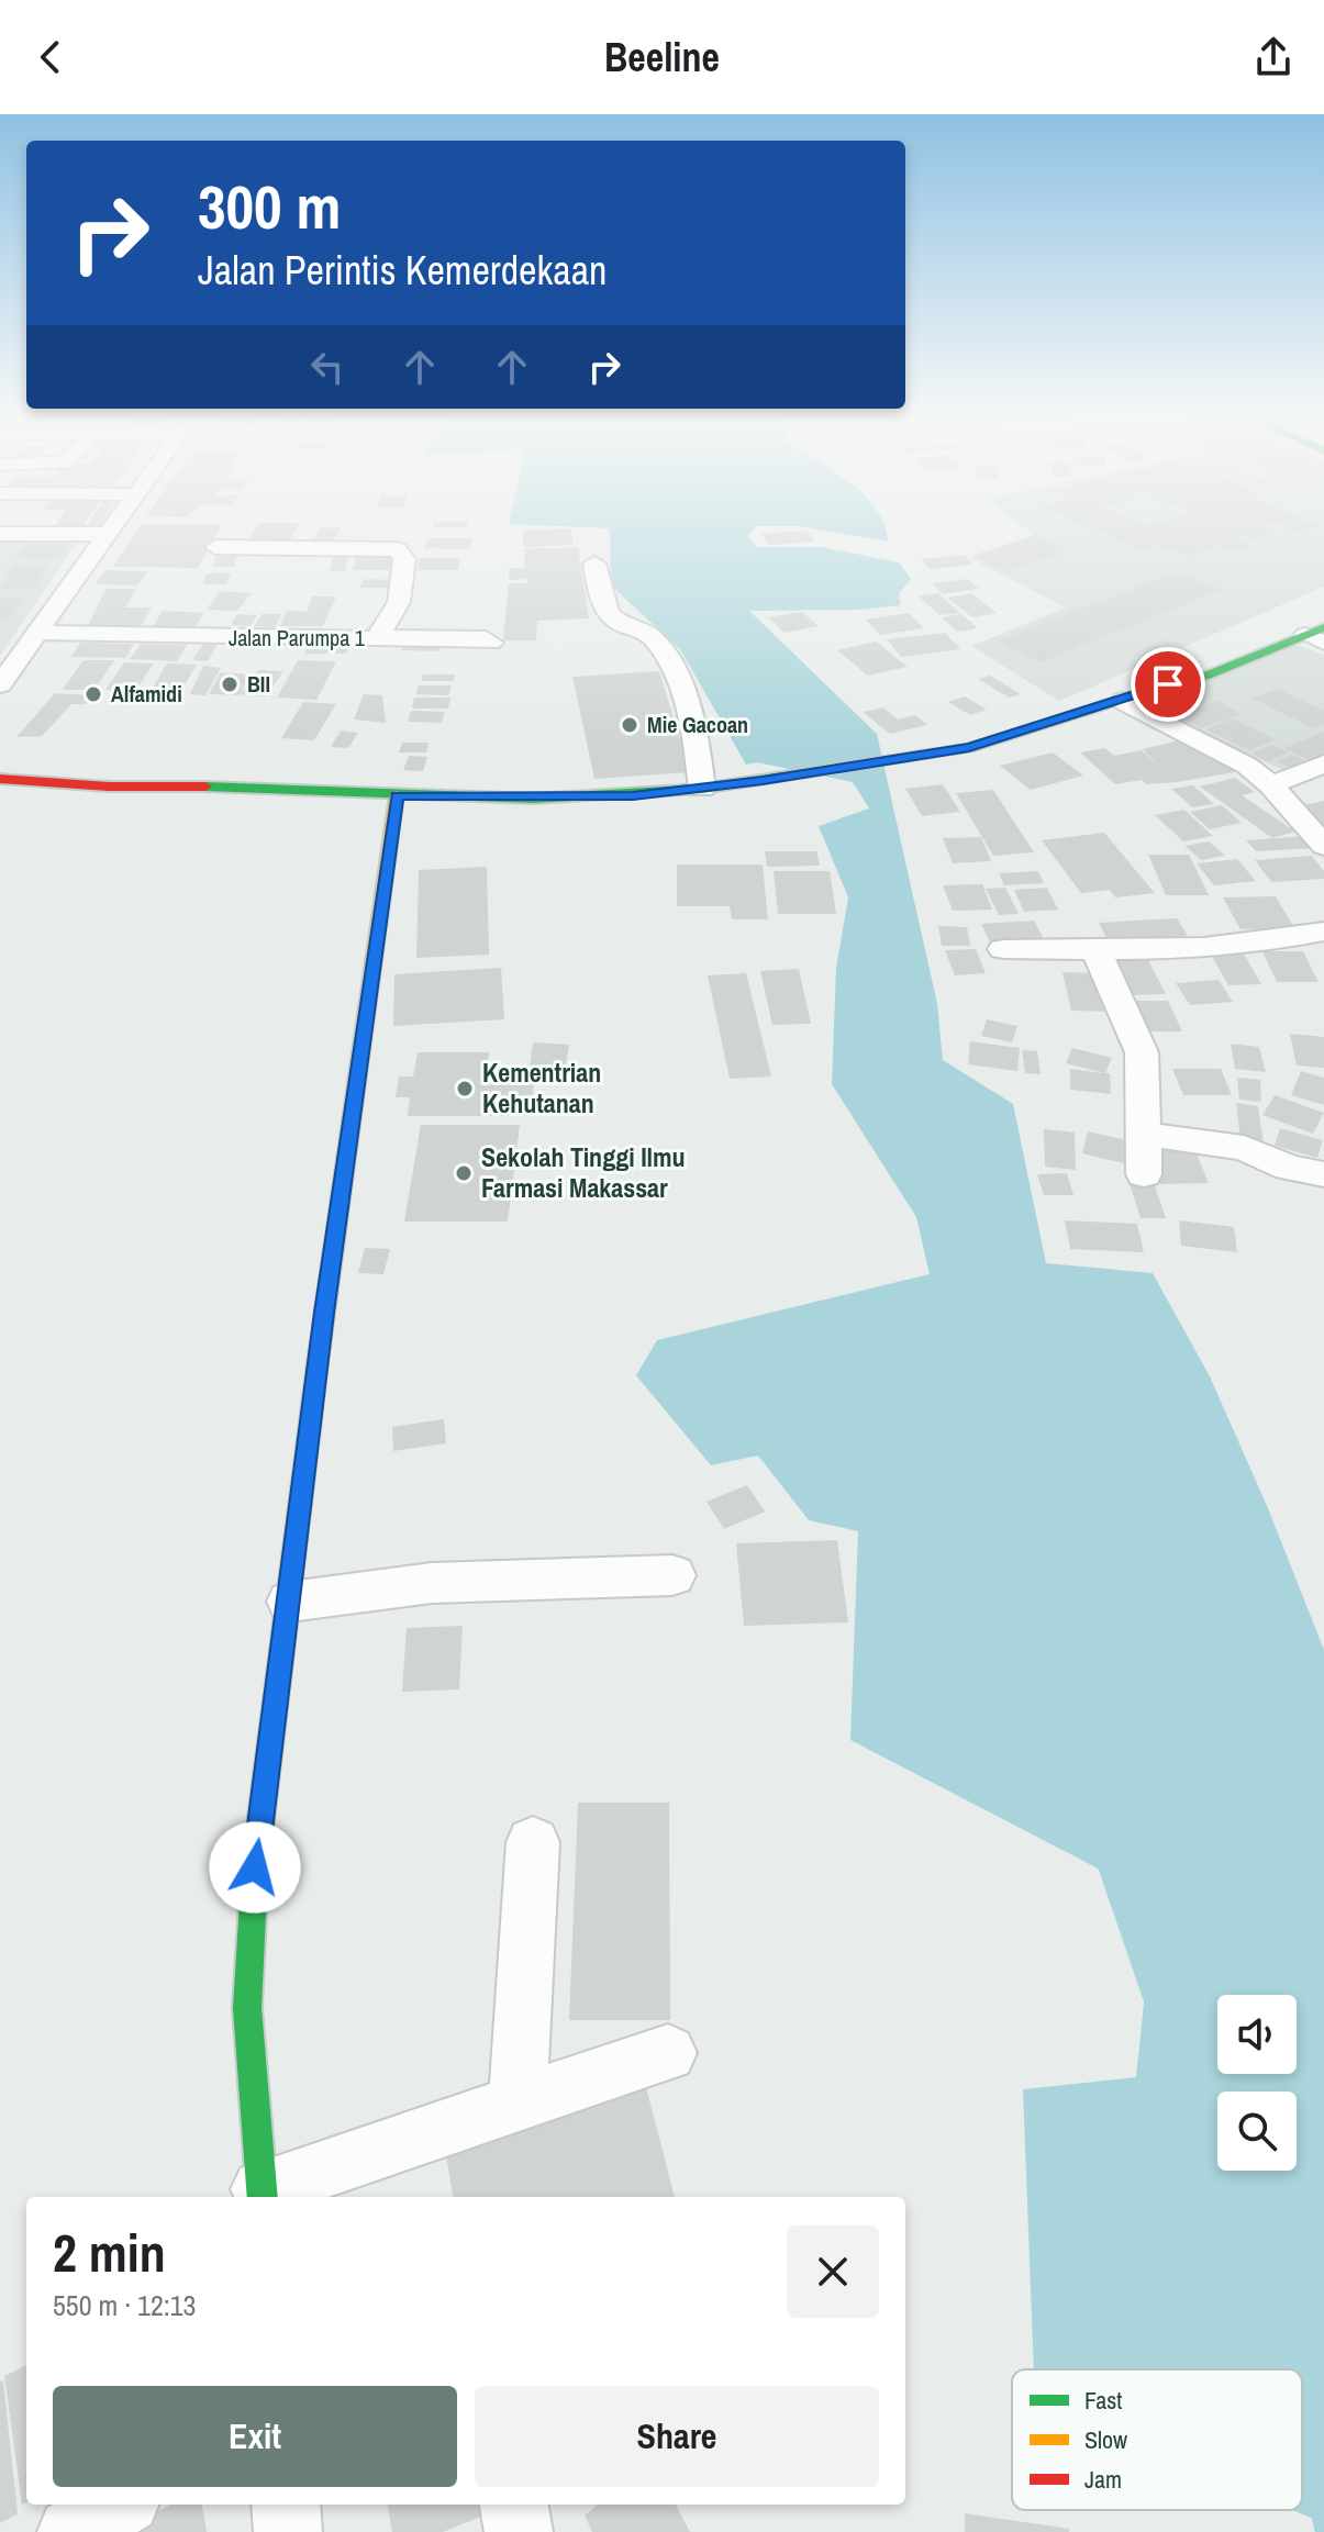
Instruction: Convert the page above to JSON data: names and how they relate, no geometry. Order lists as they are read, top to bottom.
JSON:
{
  "streets": {
    "street": ["Jalan Parumpa 1"]
  },
  "places": [
    "BII",
    "Alfamidi",
    "Mie Gacoan",
    "Kementrian Kehutanan",
    "Sekolah Tinggi Ilmu Farmasi Makassar"
  ],
  "legend": ["Fast", "Slow", "Jam"],
  "page": {
    "header": "Beeline",
    "turn": ["300 m", "Jalan Perintis Kemerdekaan"],
    "heading": ["2 min", "550 m · 12:13"],
    "buttons": ["Exit", "Share"]
  }
}
